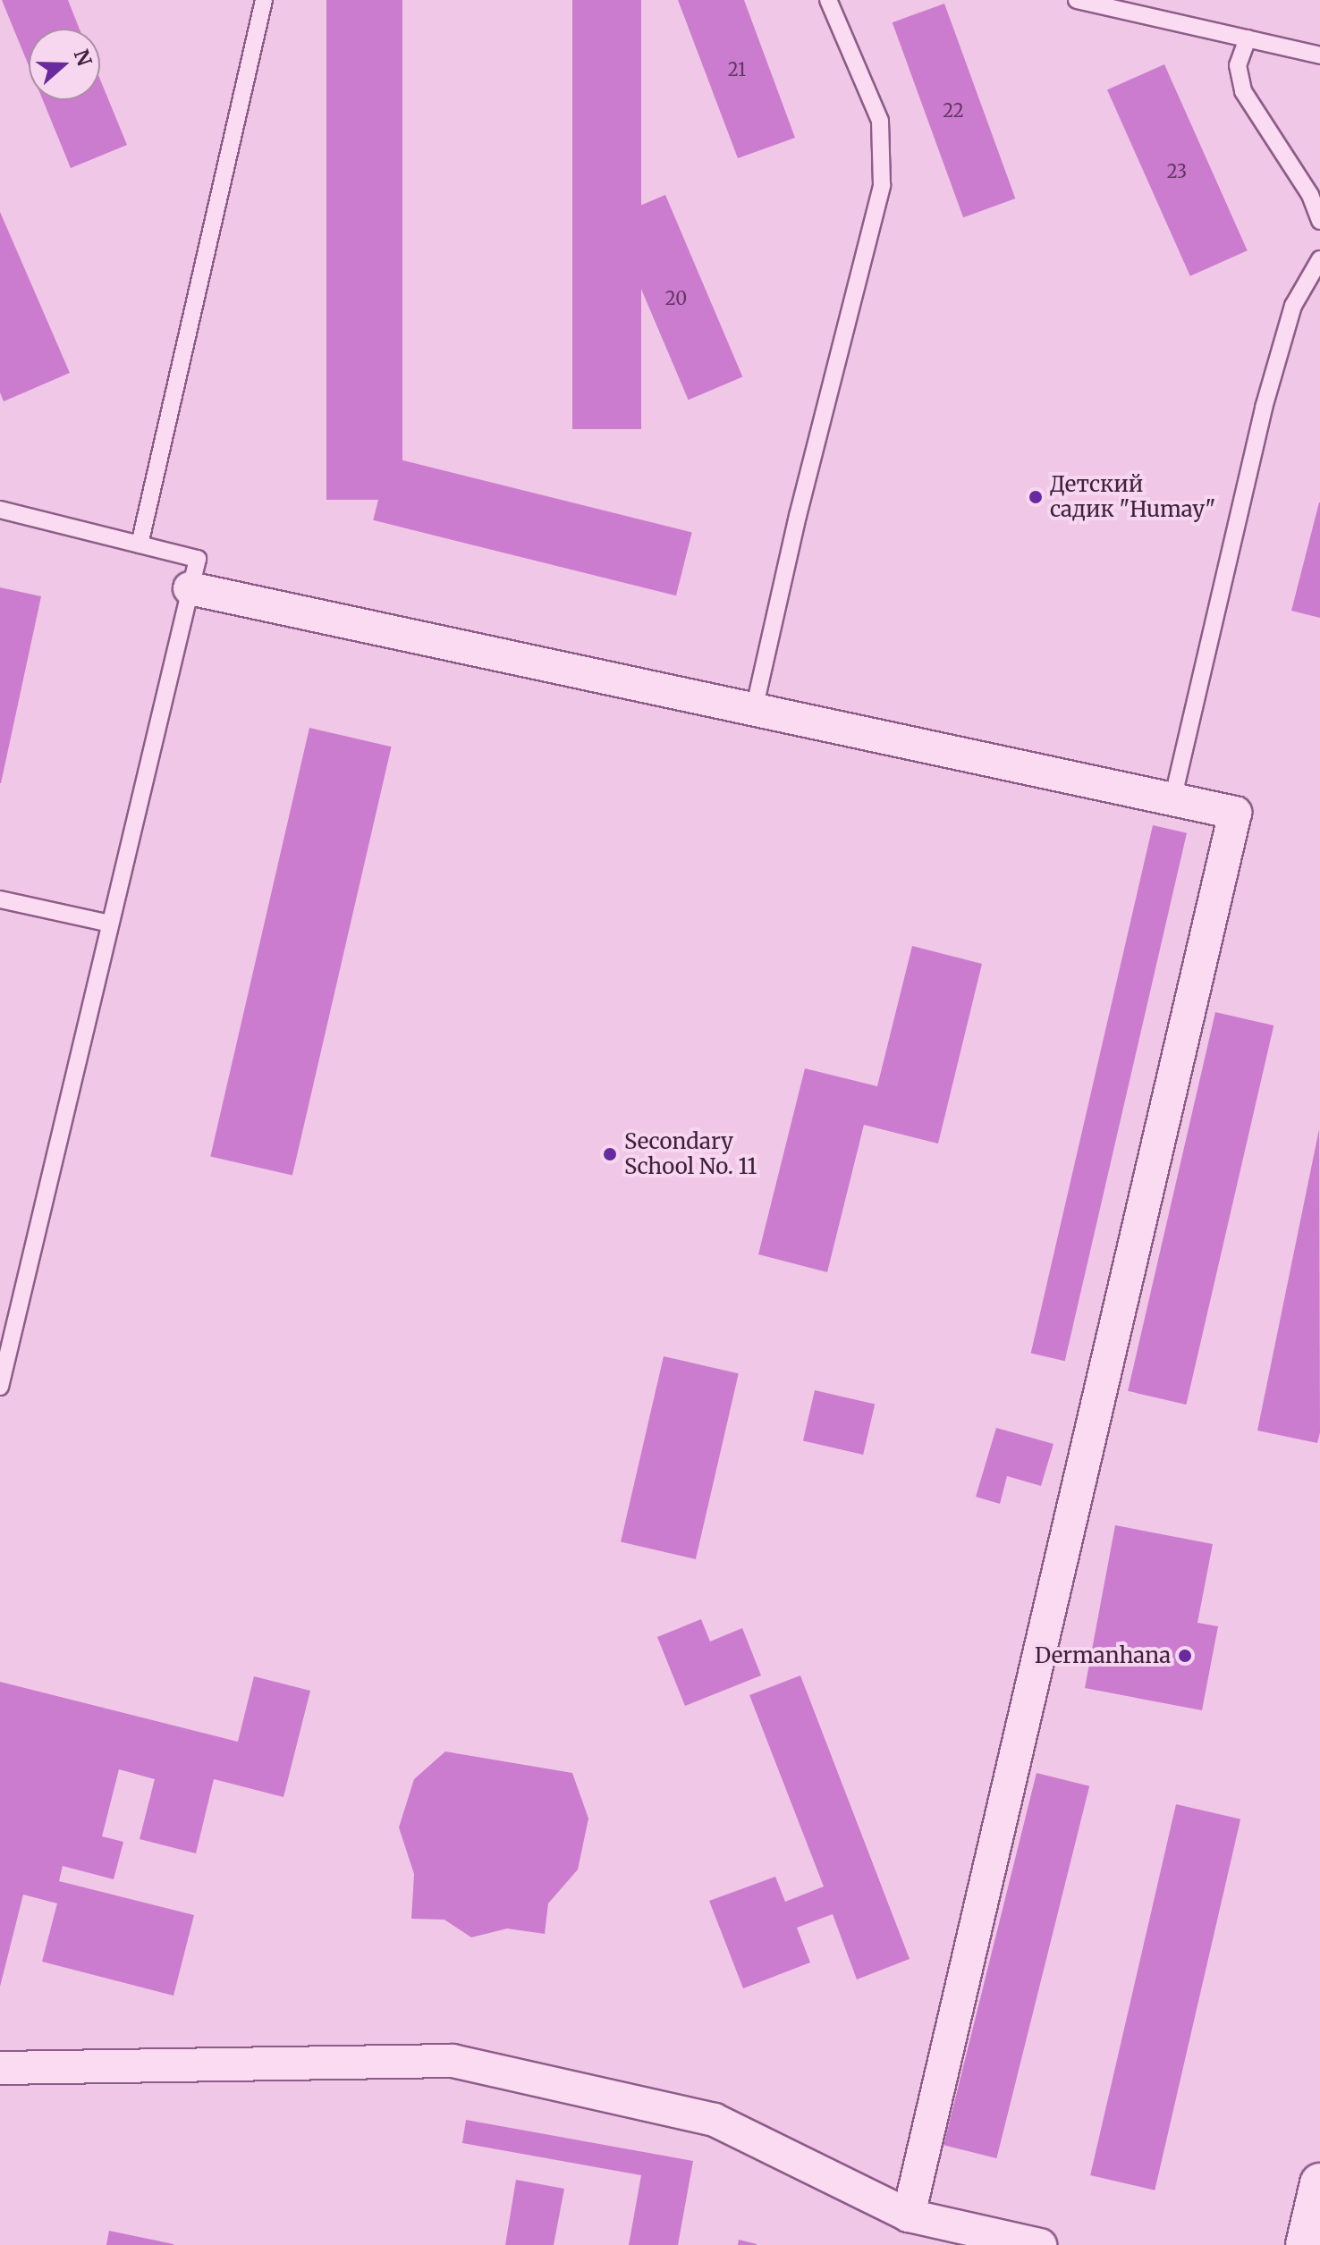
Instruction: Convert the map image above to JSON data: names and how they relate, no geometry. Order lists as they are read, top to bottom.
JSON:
{
  "places": ["Детский садик \"Humay\"", "Secondary School No. 11", "Dermanhana"],
  "house_numbers": [
    "21",
    "22",
    "23",
    "20"
  ],
  "north": "right"
}
